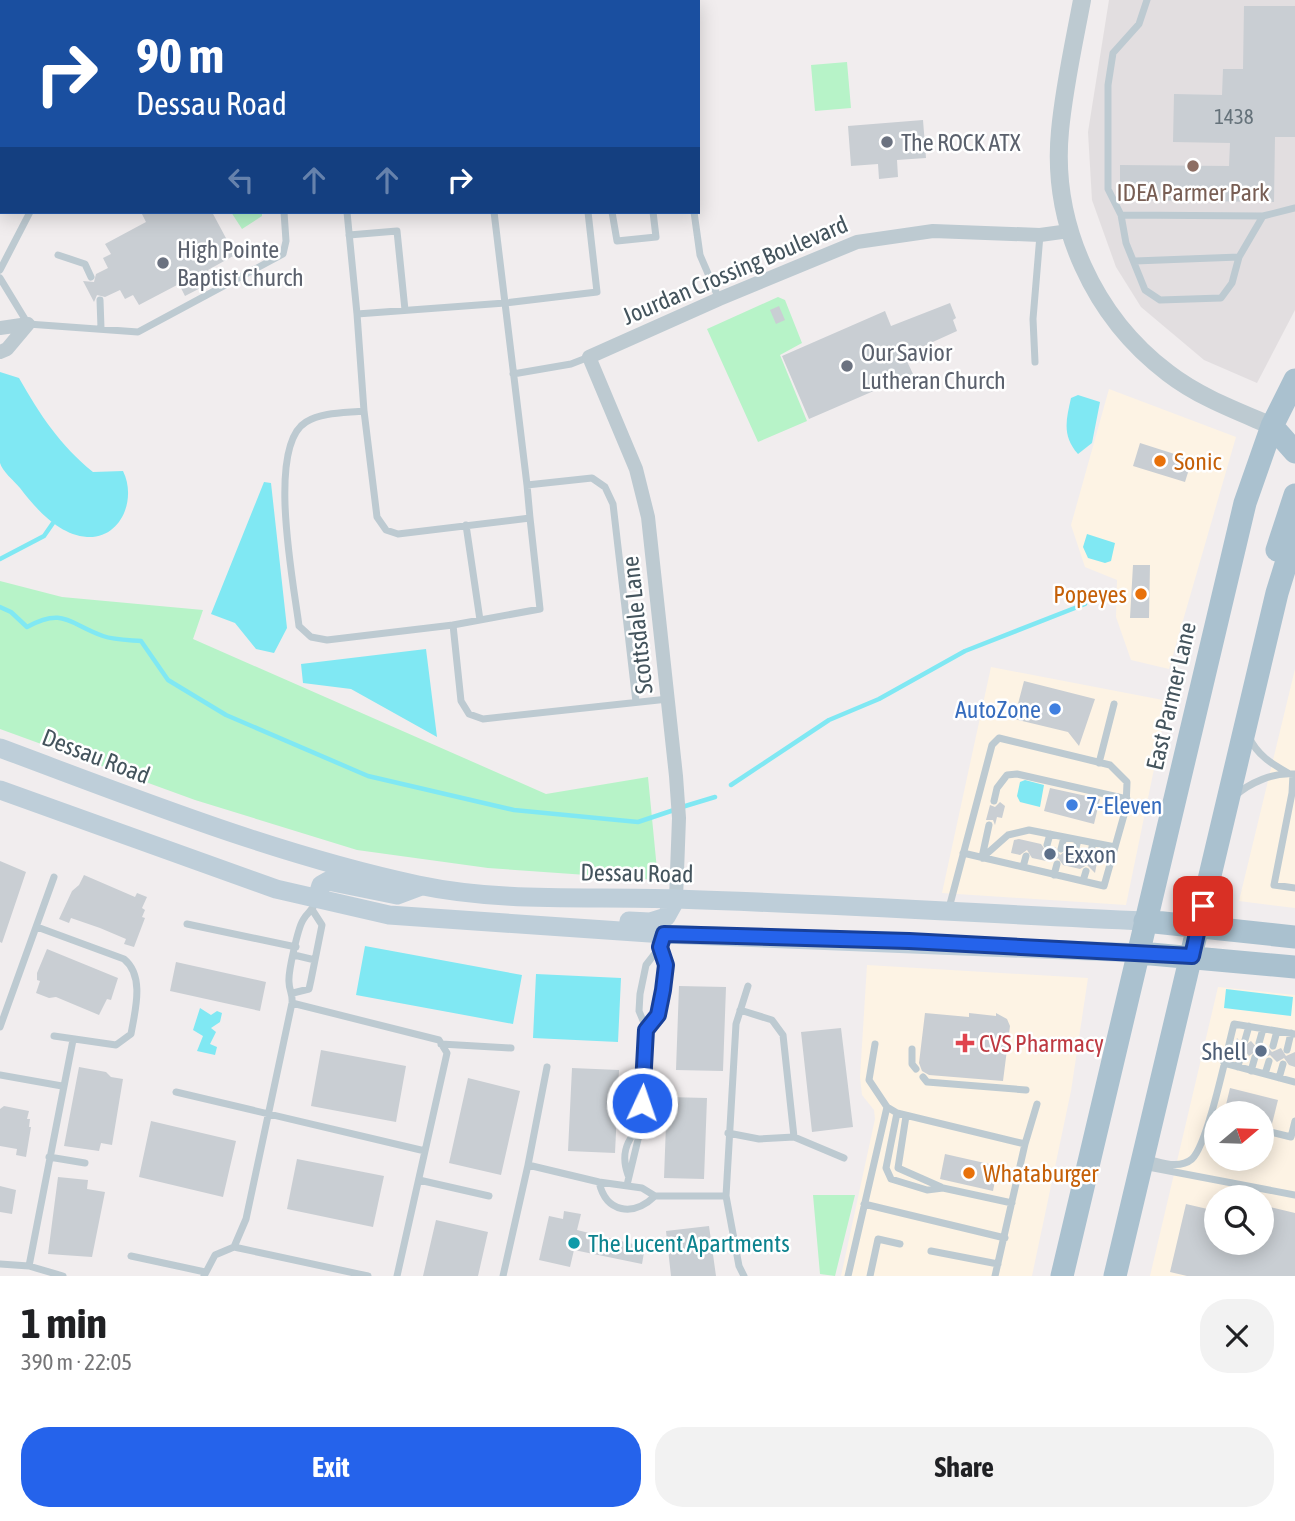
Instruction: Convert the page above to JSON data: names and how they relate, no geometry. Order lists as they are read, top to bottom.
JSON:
{
  "streets": {
    "main road": ["East Parmer Lane", "Dessau Road"],
    "street": ["Jourdan Crossing Boulevard", "Scottsdale Lane"]
  },
  "crossings": [
    ["Jourdan Crossing Boulevard", "Scottsdale Lane"],
    ["Scottsdale Lane", "Dessau Road"],
    ["East Parmer Lane", "Dessau Road"]
  ],
  "places": {
    "other": [
      "The ROCK ATX",
      "IDEA Parmer Park",
      "High Pointe Baptist Church",
      "Our Savior Lutheran Church",
      "Sonic",
      "Popeyes",
      "AutoZone",
      "7-Eleven",
      "Exxon",
      "Shell",
      "Whataburger",
      "The Lucent Apartments"
    ],
    "health": ["CVS Pharmacy"]
  },
  "house_numbers": ["1438"],
  "north": "right",
  "page": {
    "turn": ["90 m", "Dessau Road"],
    "heading": ["1 min", "390 m · 22:05"],
    "buttons": ["Exit", "Share"]
  }
}
